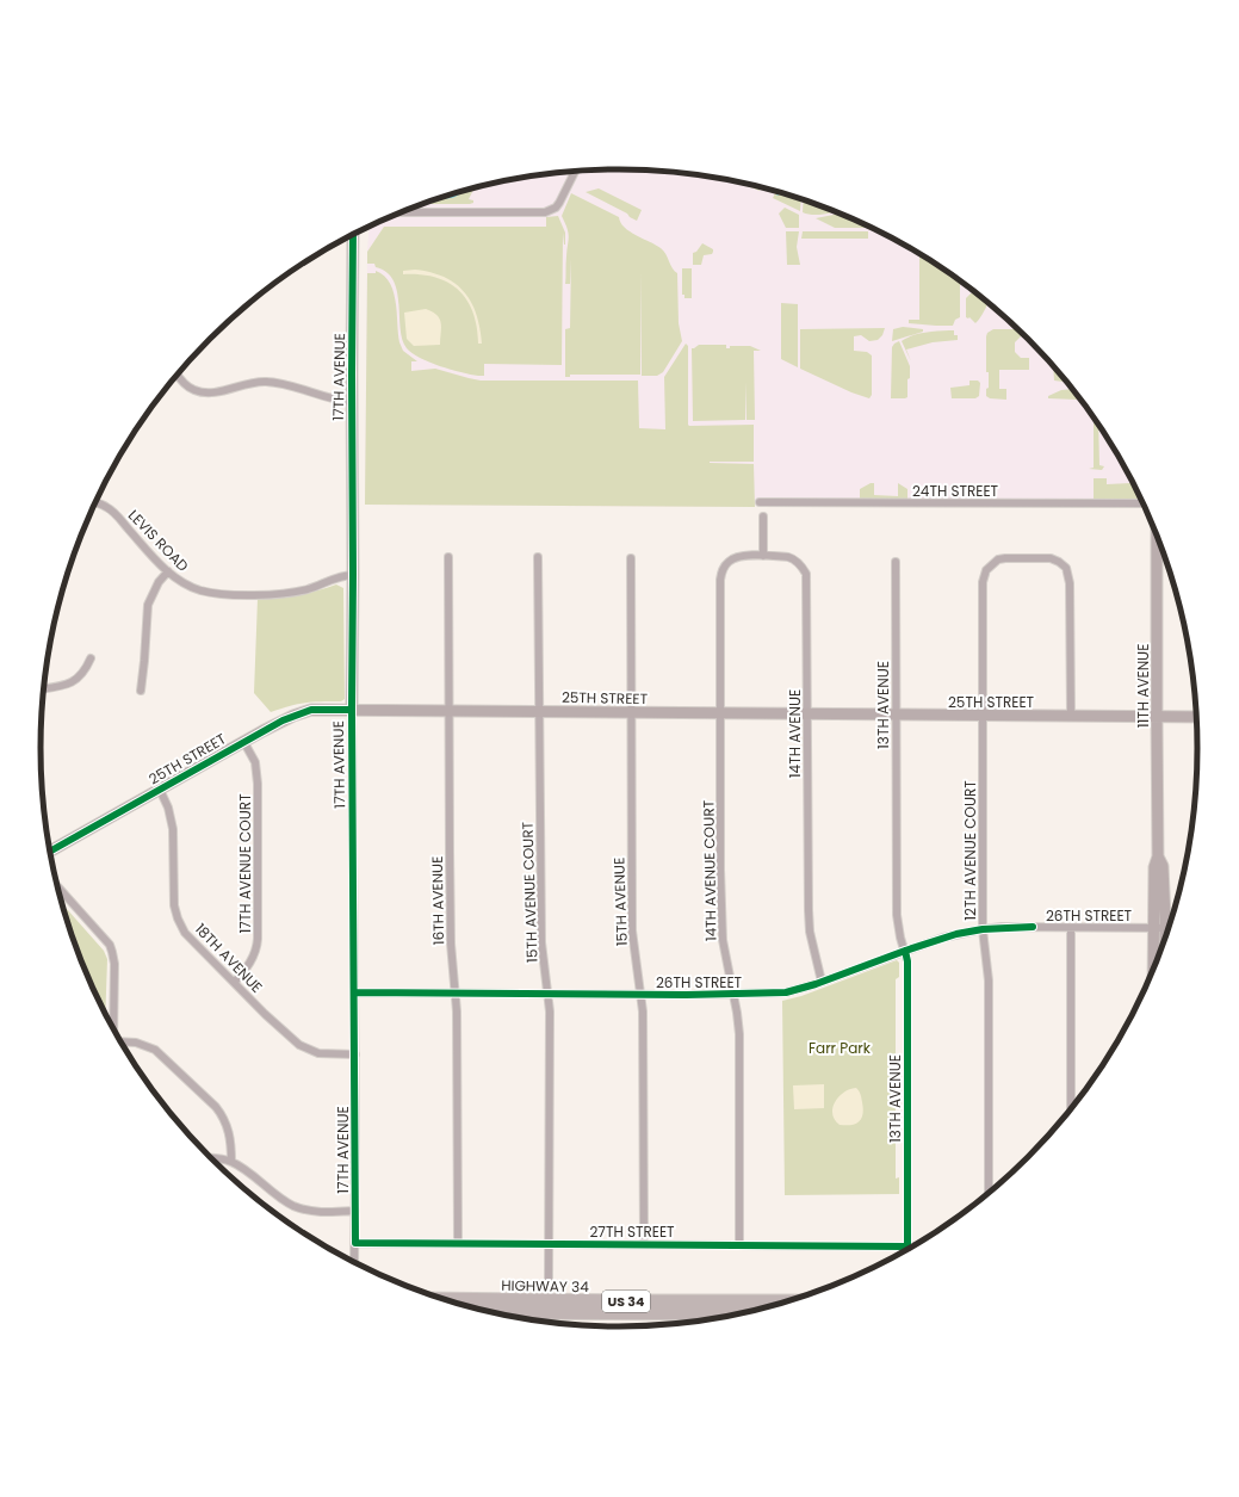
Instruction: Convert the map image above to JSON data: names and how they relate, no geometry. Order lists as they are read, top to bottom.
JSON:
{
  "streets": {
    "highway": ["HIGHWAY 34", "US 34"],
    "street": [
      "17TH AVENUE",
      "24TH STREET",
      "LEVIS ROAD",
      "11TH AVENUE",
      "25TH STREET",
      "13TH AVENUE",
      "14TH AVENUE",
      "12TH AVENUE COURT",
      "17TH AVENUE COURT",
      "14TH AVENUE COURT",
      "15TH AVENUE COURT",
      "16TH AVENUE",
      "15TH AVENUE",
      "26TH STREET",
      "18TH AVENUE",
      "27TH STREET"
    ]
  },
  "crossings": [
    ["17TH AVENUE", "LEVIS ROAD"],
    ["17TH AVENUE", "25TH STREET"],
    ["17TH AVENUE", "26TH STREET"],
    ["17TH AVENUE", "18TH AVENUE"],
    ["17TH AVENUE", "27TH STREET"],
    ["11TH AVENUE", "25TH STREET"],
    ["11TH AVENUE", "26TH STREET"],
    ["25TH STREET", "13TH AVENUE"],
    ["25TH STREET", "14TH AVENUE"],
    ["25TH STREET", "12TH AVENUE COURT"],
    ["25TH STREET", "17TH AVENUE COURT"],
    ["25TH STREET", "14TH AVENUE COURT"],
    ["25TH STREET", "15TH AVENUE COURT"],
    ["25TH STREET", "16TH AVENUE"],
    ["25TH STREET", "15TH AVENUE"],
    ["25TH STREET", "18TH AVENUE"],
    ["13TH AVENUE", "26TH STREET"],
    ["13TH AVENUE", "27TH STREET"],
    ["14TH AVENUE", "14TH AVENUE COURT"],
    ["14TH AVENUE", "26TH STREET"],
    ["12TH AVENUE COURT", "26TH STREET"],
    ["17TH AVENUE COURT", "18TH AVENUE"],
    ["14TH AVENUE COURT", "26TH STREET"],
    ["14TH AVENUE COURT", "27TH STREET"],
    ["15TH AVENUE COURT", "26TH STREET"],
    ["15TH AVENUE COURT", "27TH STREET"],
    ["16TH AVENUE", "26TH STREET"],
    ["16TH AVENUE", "27TH STREET"],
    ["15TH AVENUE", "26TH STREET"],
    ["15TH AVENUE", "27TH STREET"]
  ],
  "parks": ["Farr Park"]
}
